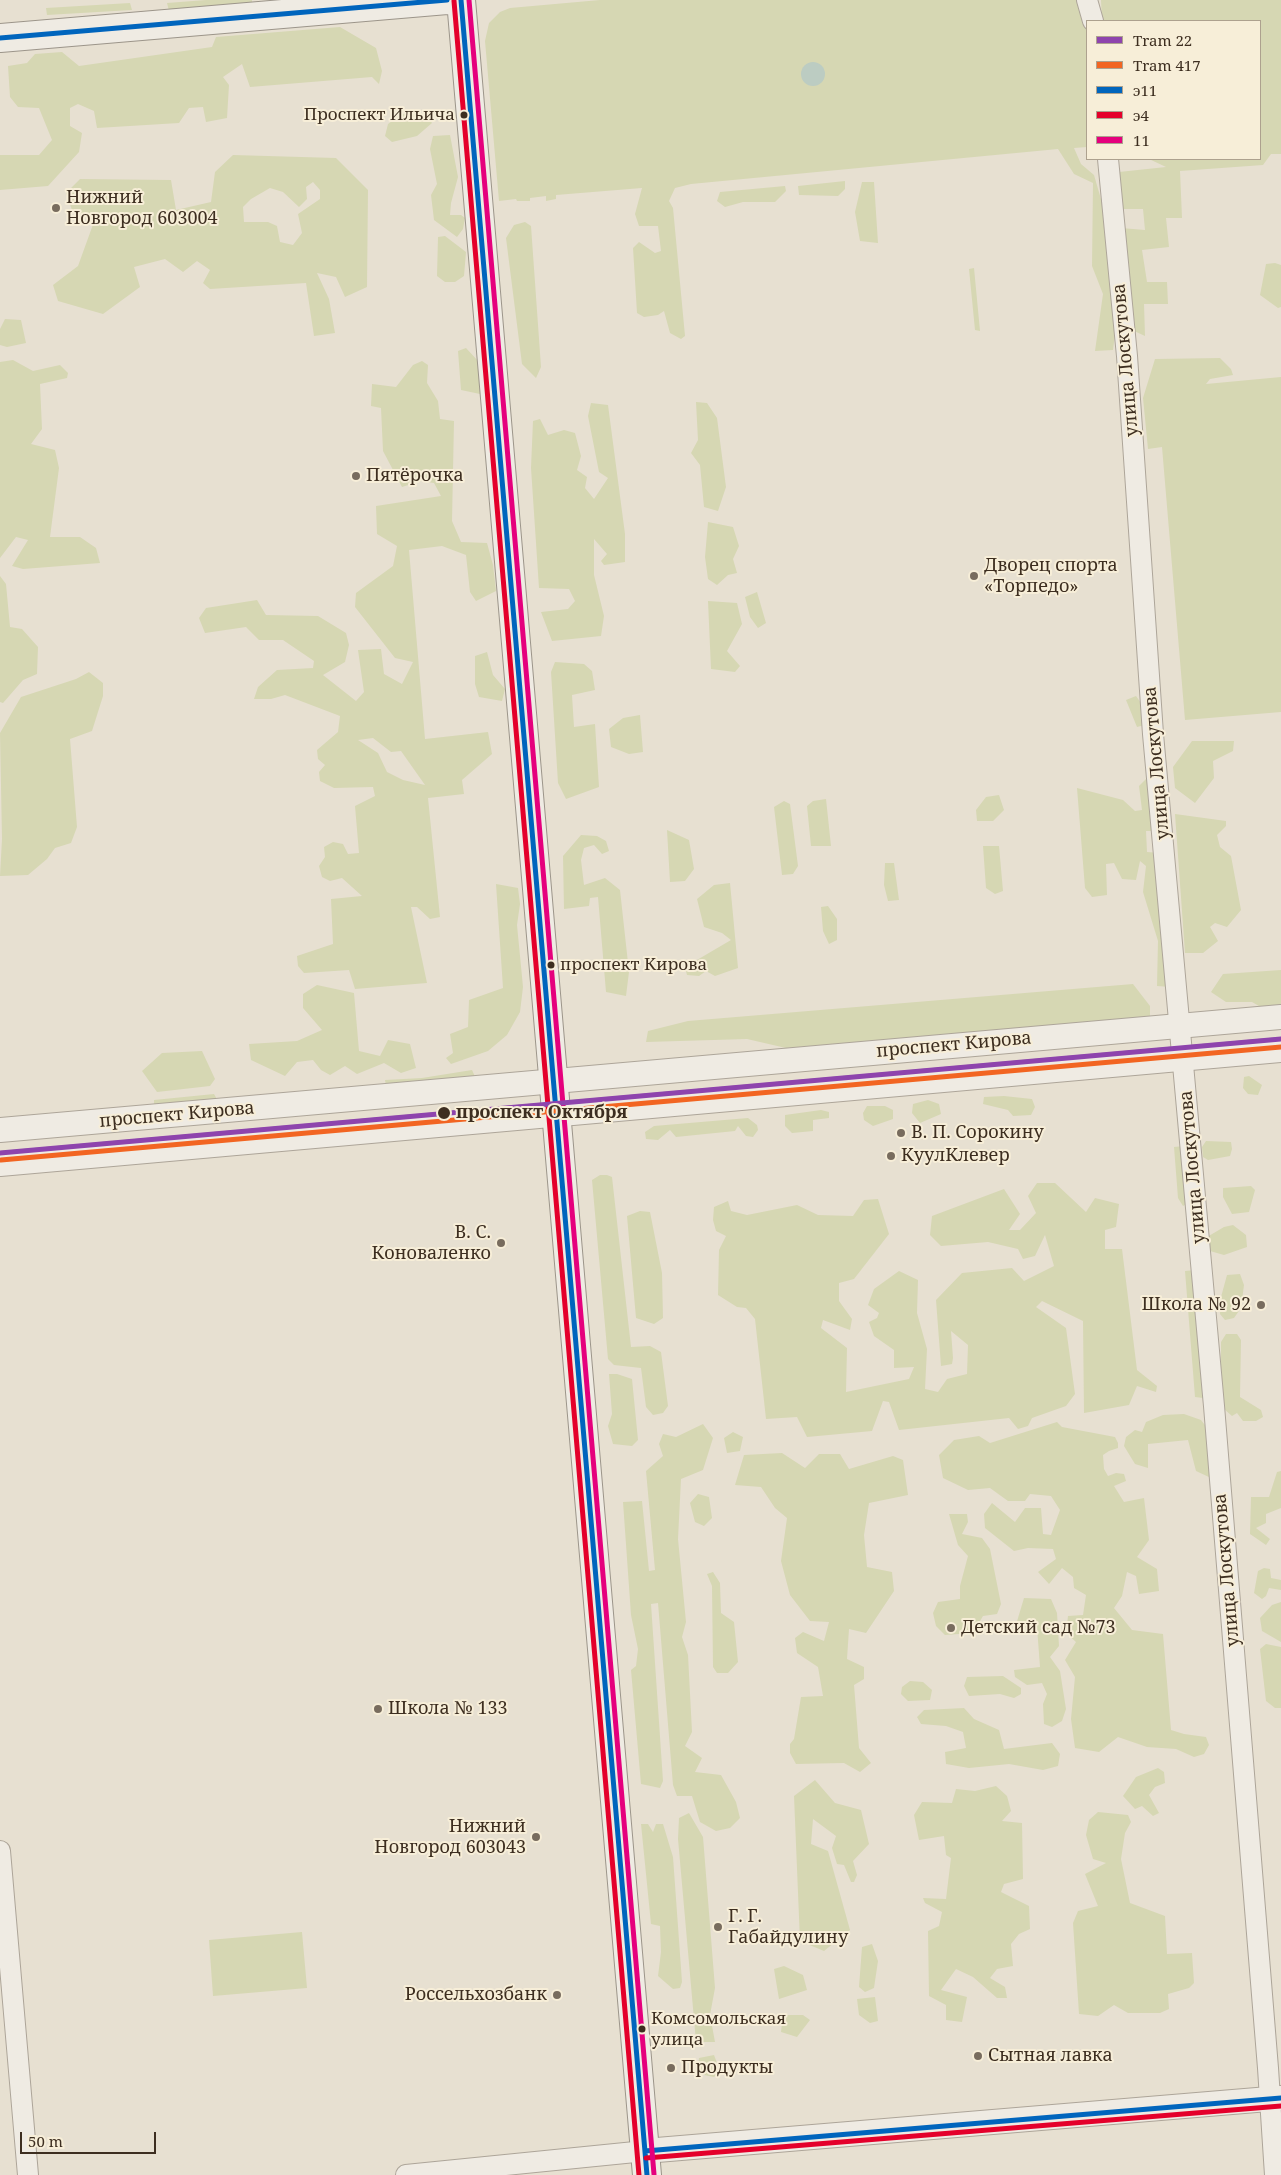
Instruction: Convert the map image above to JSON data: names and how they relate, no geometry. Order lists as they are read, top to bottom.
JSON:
{
  "streets": {
    "street": ["улица Лоскутова", "проспект Кирова"]
  },
  "crossings": [
    ["улица Лоскутова", "проспект Кирова"]
  ],
  "places": [
    "Проспект Ильича",
    "Нижний Новгород 603004",
    "Пятёрочка",
    "Дворец спорта «Торпедо»",
    "проспект Кирова",
    "проспект Октября",
    "В. П. Сорокину",
    "КуулКлевер",
    "В. С. Коноваленко",
    "Школа № 92",
    "Детский сад №73",
    "Школа № 133",
    "Нижний Новгород 603043",
    "Г. Г. Габайдулину",
    "Россельхозбанк",
    "Комсомольская улица",
    "Сытная лавка",
    "Продукты"
  ],
  "lines": [
    "transit line э11",
    "transit line 11",
    "transit line э4",
    "tram line 22",
    "tram line 417"
  ],
  "legend": [
    "Tram 22",
    "Tram 417",
    "э11",
    "э4",
    "11"
  ],
  "scale_bar": "50 m"
}
